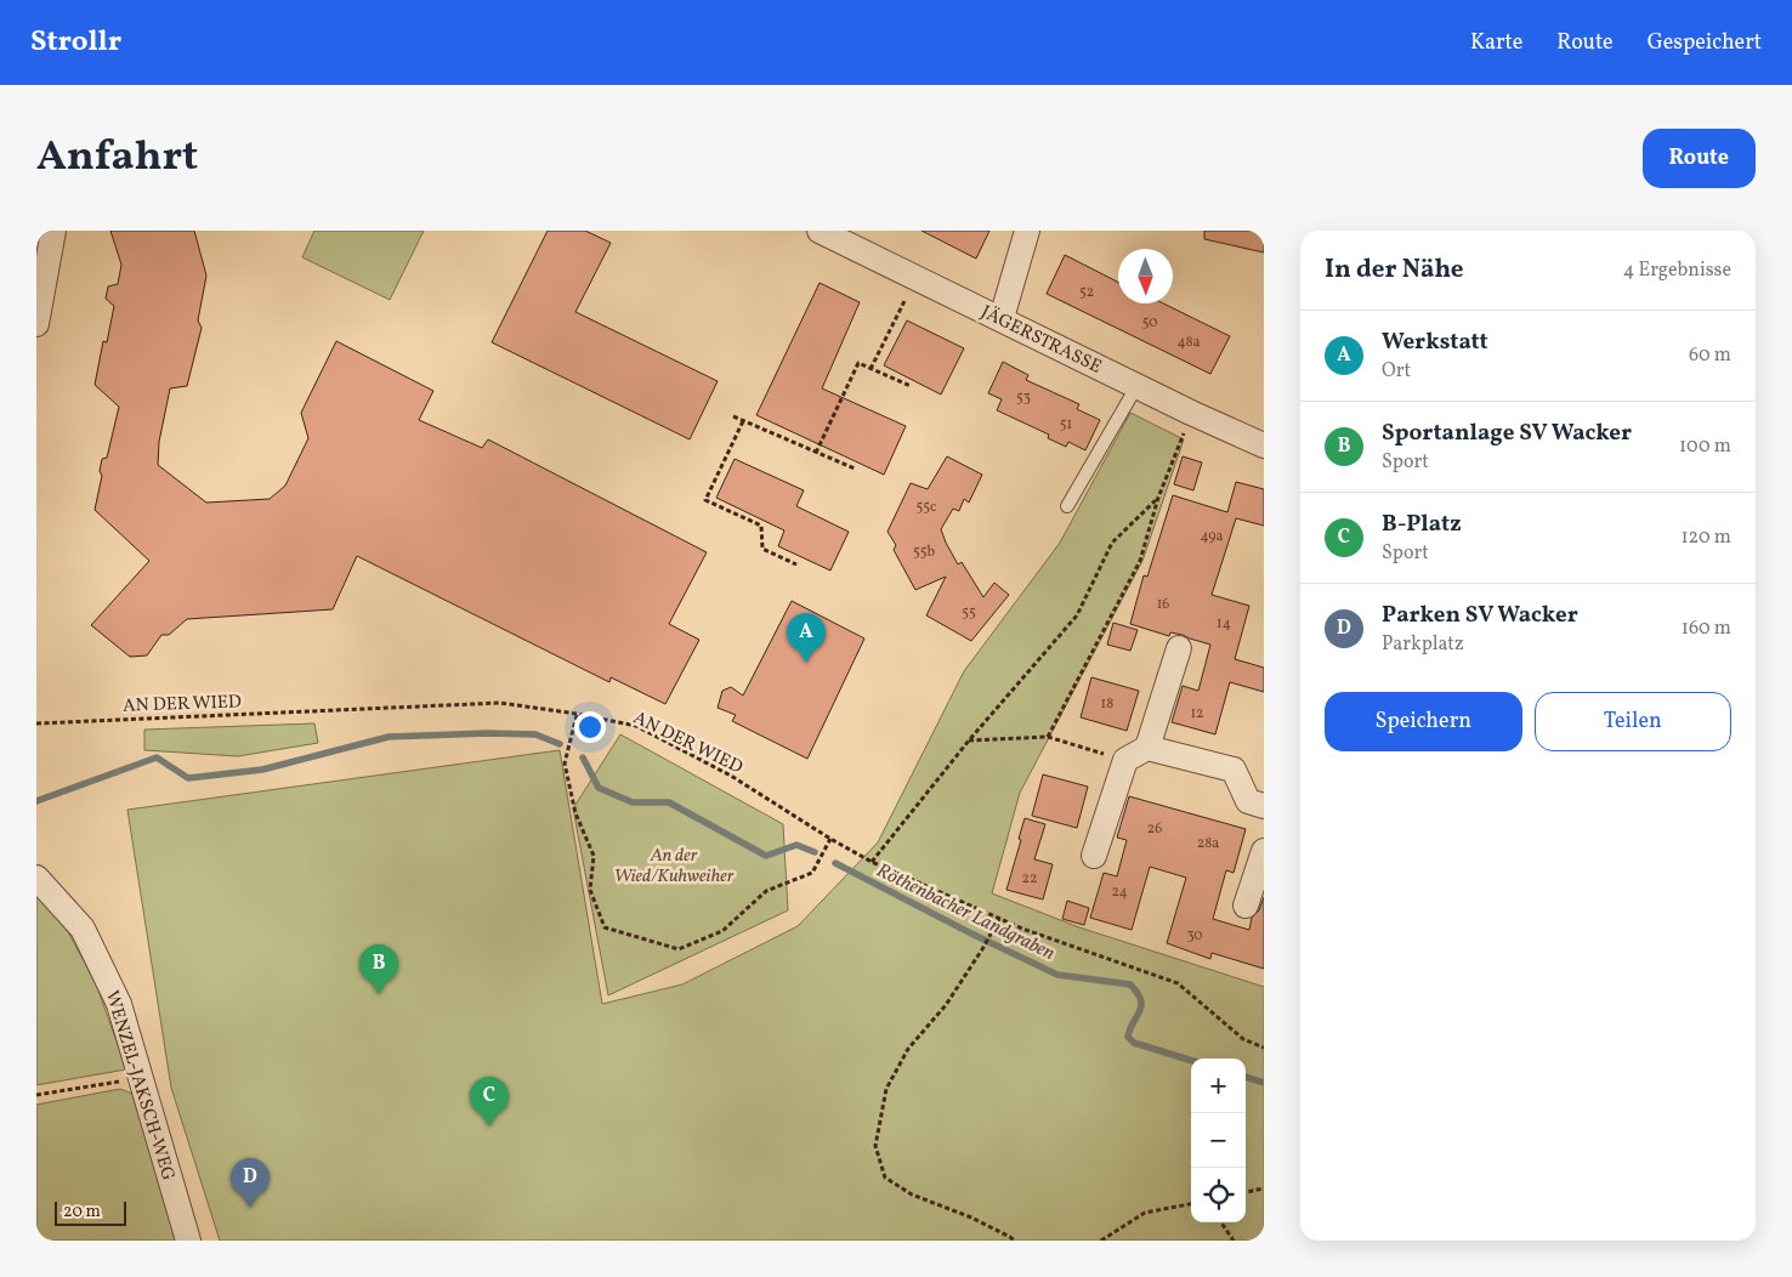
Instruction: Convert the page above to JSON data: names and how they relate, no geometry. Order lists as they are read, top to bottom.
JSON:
{
  "streets": {
    "street": ["JÄGERSTRASSE", "WENZEL-JAKSCH-WEG"],
    "path": ["AN DER WIED"]
  },
  "water": ["Röthenbacher Landgraben"],
  "parks": ["An der Wied/Kuhweiher"],
  "house_numbers": [
    "52",
    "50",
    "48a",
    "53",
    "51",
    "55c",
    "49a",
    "55b",
    "16",
    "55",
    "14",
    "18",
    "12",
    "26",
    "28a",
    "22",
    "24",
    "30"
  ],
  "scale_bar": "20 m",
  "north": "bottom",
  "page": {
    "header": "Strollr",
    "nav": ["Karte", "Route", "Gespeichert"],
    "title": "Anfahrt",
    "buttons": [
      "Route",
      ["Speichern", "Teilen"]
    ],
    "heading": ["In der Nähe", "4 Ergebnisse"],
    "list": [
      {
        "mark": "A",
        "name": "Werkstatt",
        "note": "Ort",
        "value": "60 m"
      },
      {
        "mark": "B",
        "name": "Sportanlage SV Wacker",
        "note": "Sport",
        "value": "100 m"
      },
      {
        "mark": "C",
        "name": "B-Platz",
        "note": "Sport",
        "value": "120 m"
      },
      {
        "mark": "D",
        "name": "Parken SV Wacker",
        "note": "Parkplatz",
        "value": "160 m"
      }
    ],
    "pins": [
      "A",
      "B",
      "C",
      "D"
    ],
    "map_buttons": ["+", "−"],
    "scale": "20 m"
  }
}
